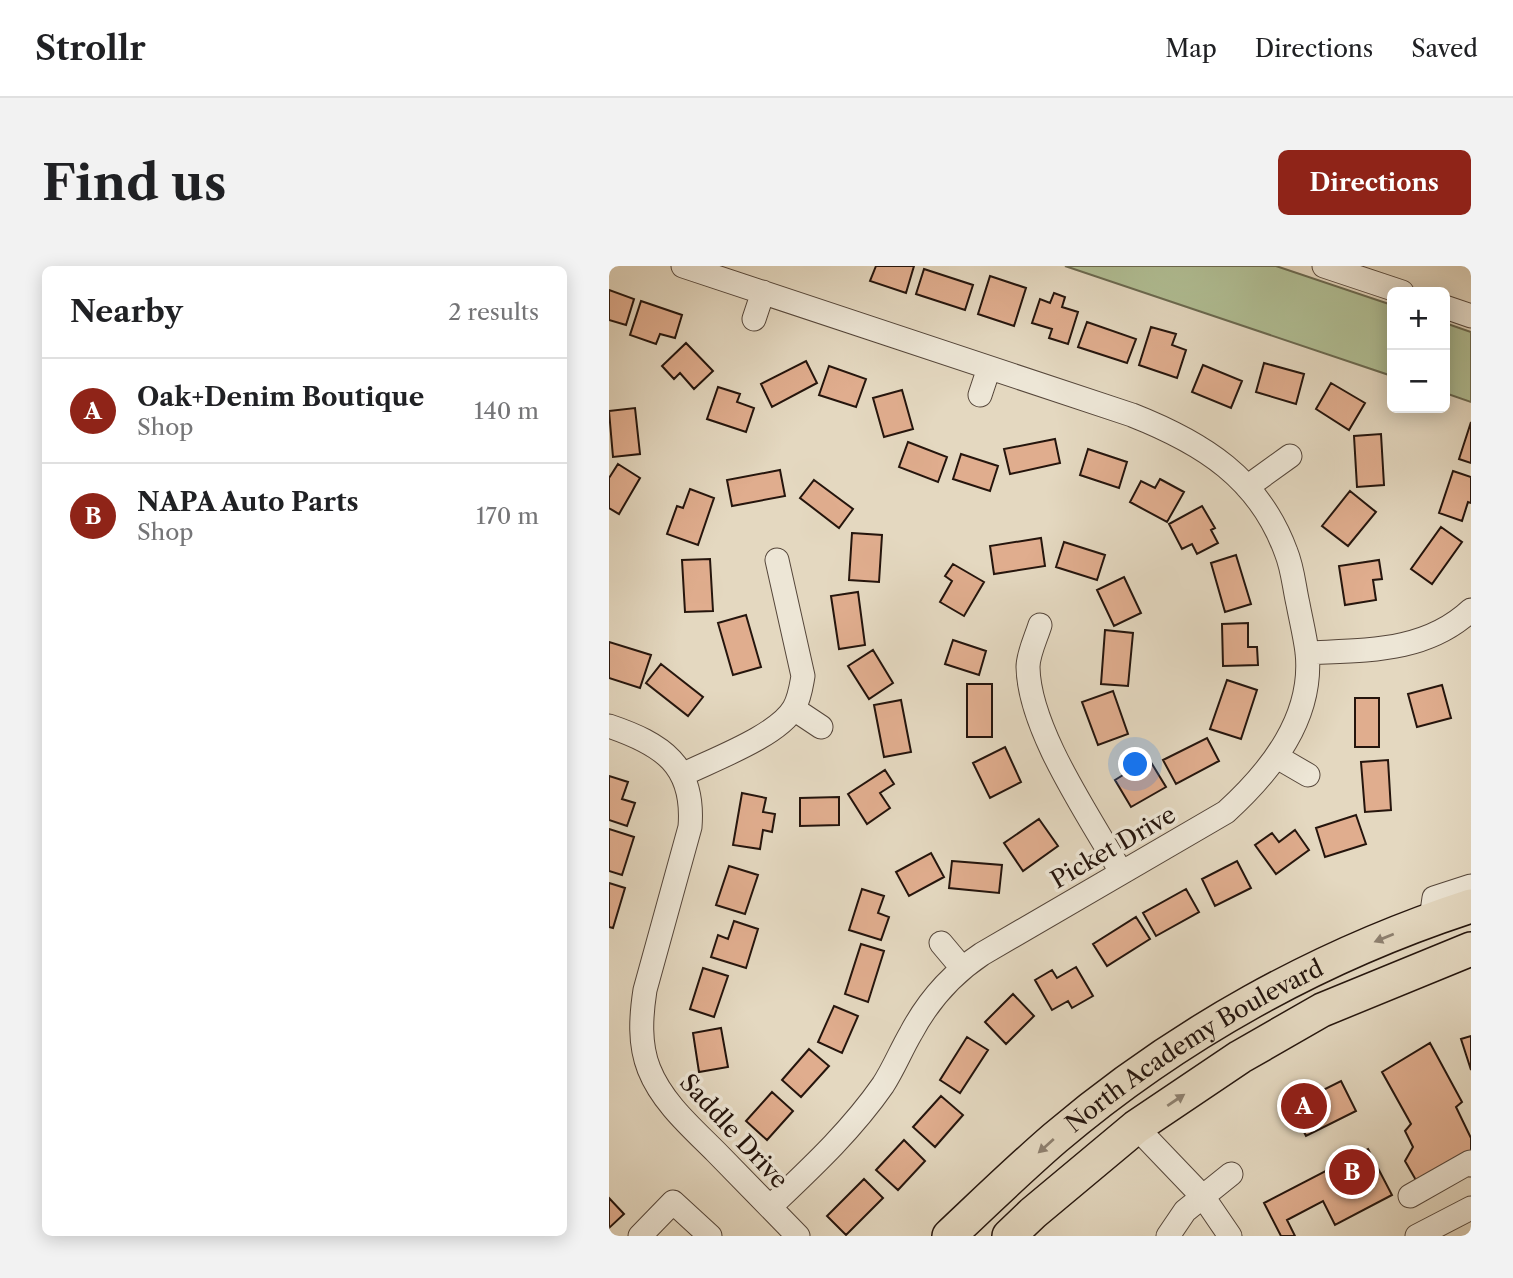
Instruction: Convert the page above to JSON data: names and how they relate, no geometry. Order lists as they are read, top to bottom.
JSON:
{
  "streets": {
    "highway": ["North Academy Boulevard"],
    "street": ["Picket Drive", "Saddle Drive"]
  },
  "crossings": [
    ["Picket Drive", "Saddle Drive"]
  ],
  "page": {
    "header": "Strollr",
    "nav": ["Map", "Directions", "Saved"],
    "buttons": "Directions",
    "title": "Find us",
    "heading": ["Nearby", "2 results"],
    "map_buttons": ["+", "−"],
    "list": [
      {
        "mark": "A",
        "name": "Oak+Denim Boutique",
        "note": "Shop",
        "value": "140 m"
      },
      {
        "mark": "B",
        "name": "NAPA Auto Parts",
        "note": "Shop",
        "value": "170 m"
      }
    ],
    "pins": ["A", "B"]
  }
}
